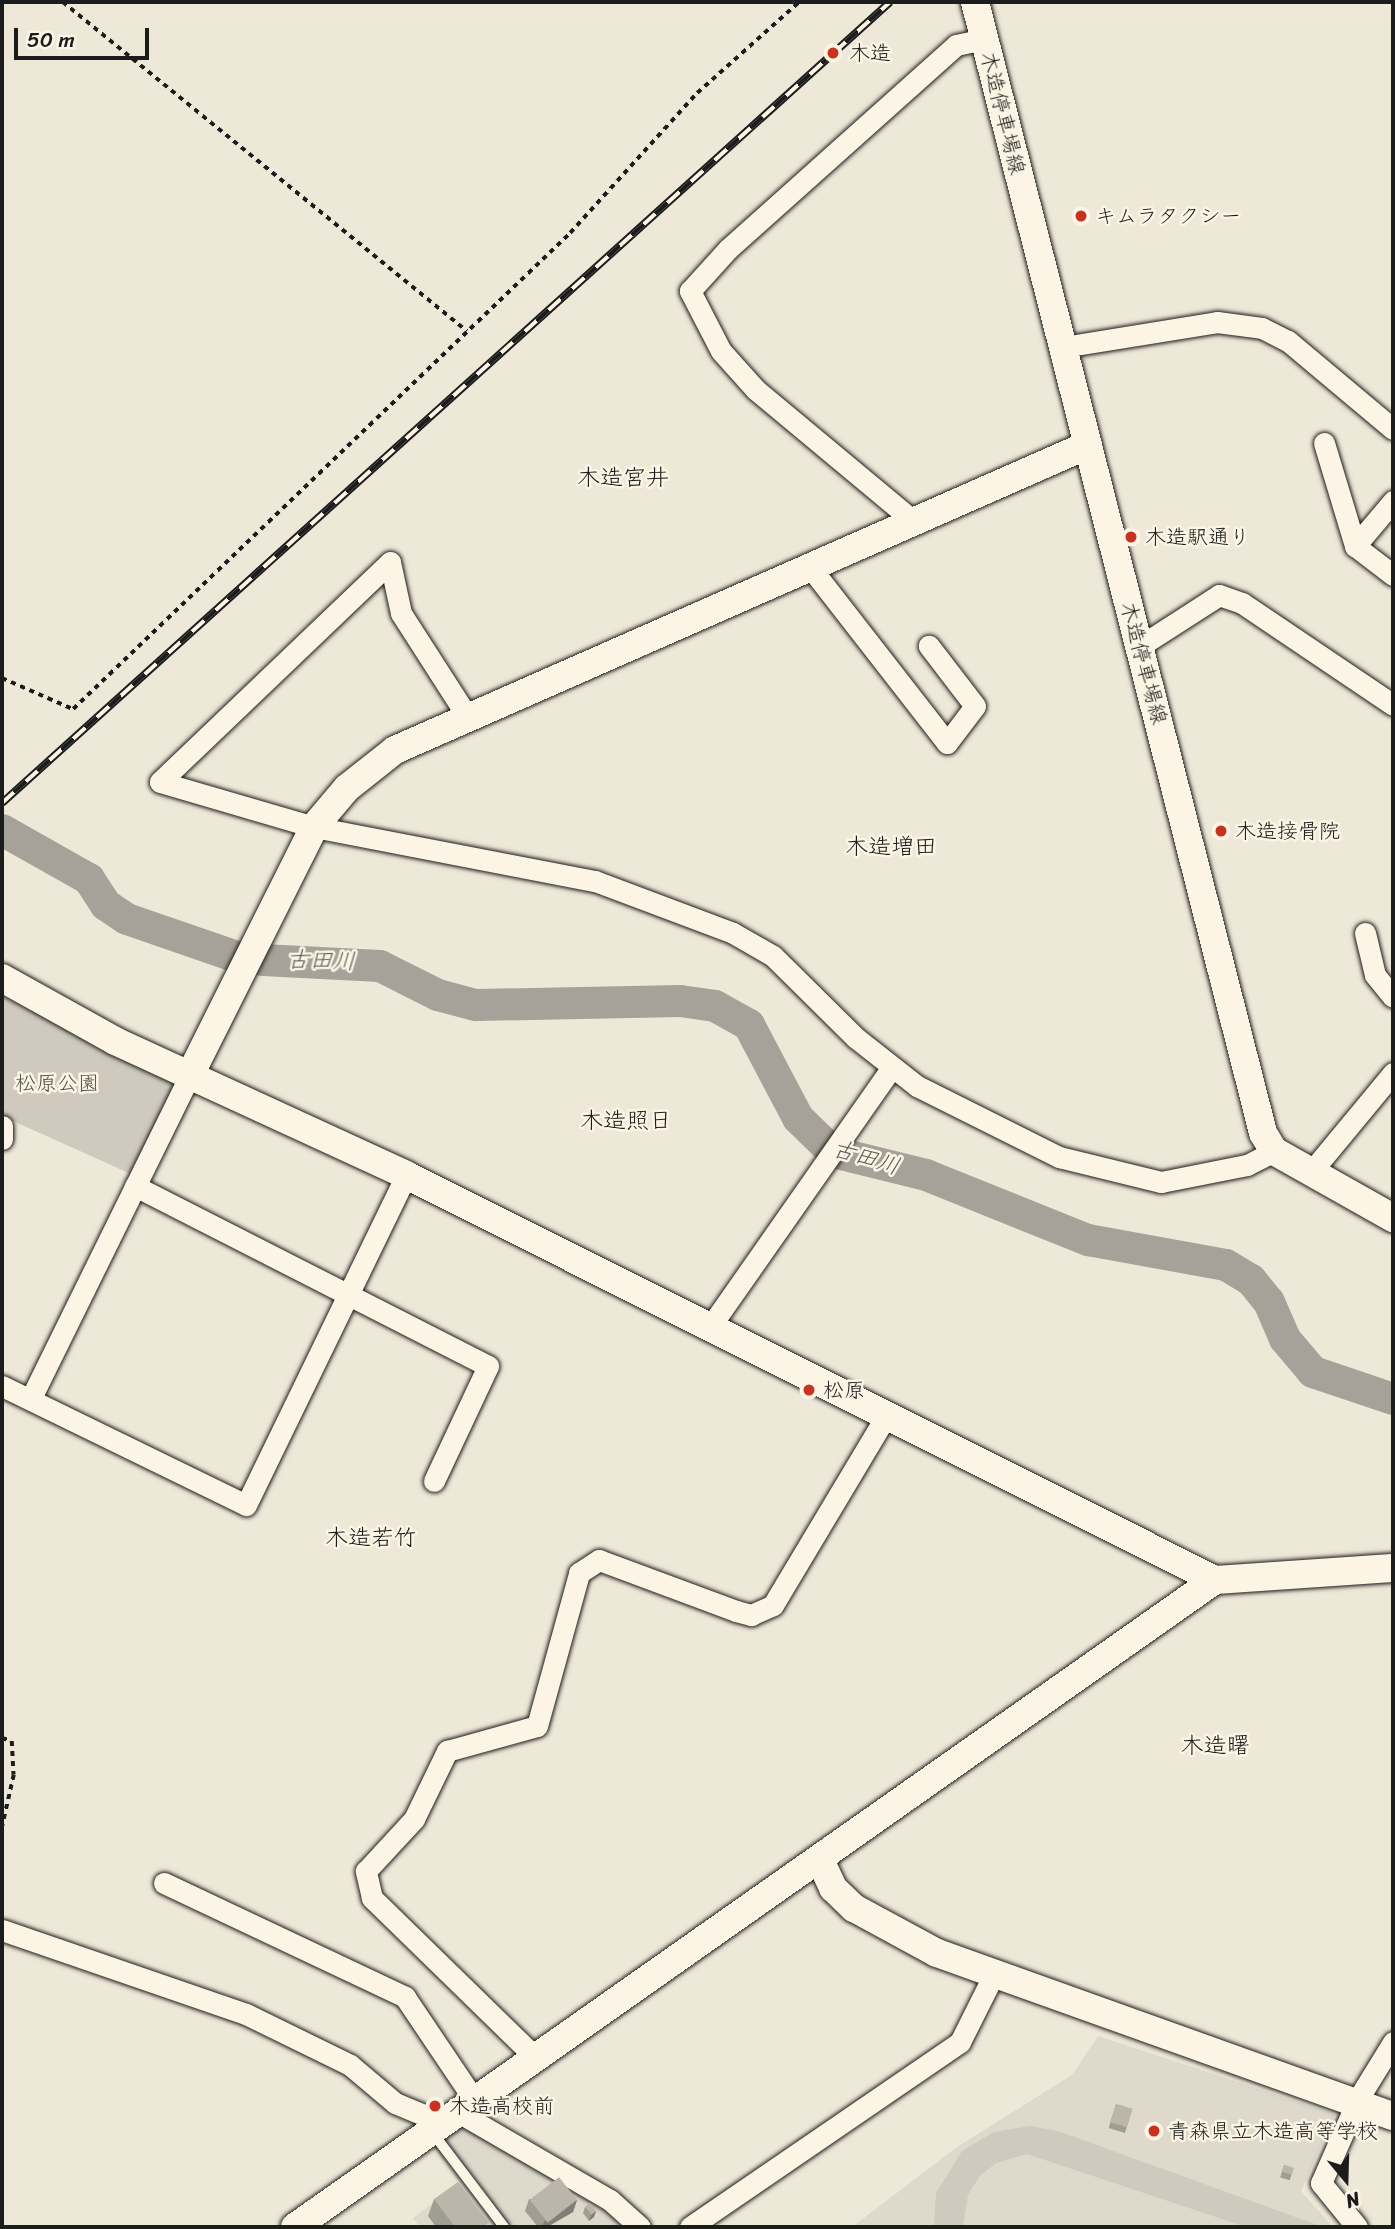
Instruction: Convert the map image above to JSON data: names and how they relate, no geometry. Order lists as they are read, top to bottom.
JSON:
{
  "streets": {
    "street": ["木造停車場線"]
  },
  "districts": [
    "木造宮井",
    "木造増田",
    "木造照日",
    "木造若竹",
    "木造曙"
  ],
  "water": ["古田川"],
  "parks": ["松原公園"],
  "places": [
    "木造",
    "キムラタクシー",
    "木造駅通り",
    "木造接骨院",
    "松原",
    "木造高校前",
    "青森県立木造高等学校"
  ],
  "scale_bar": "50 m",
  "north": "bottom"
}
